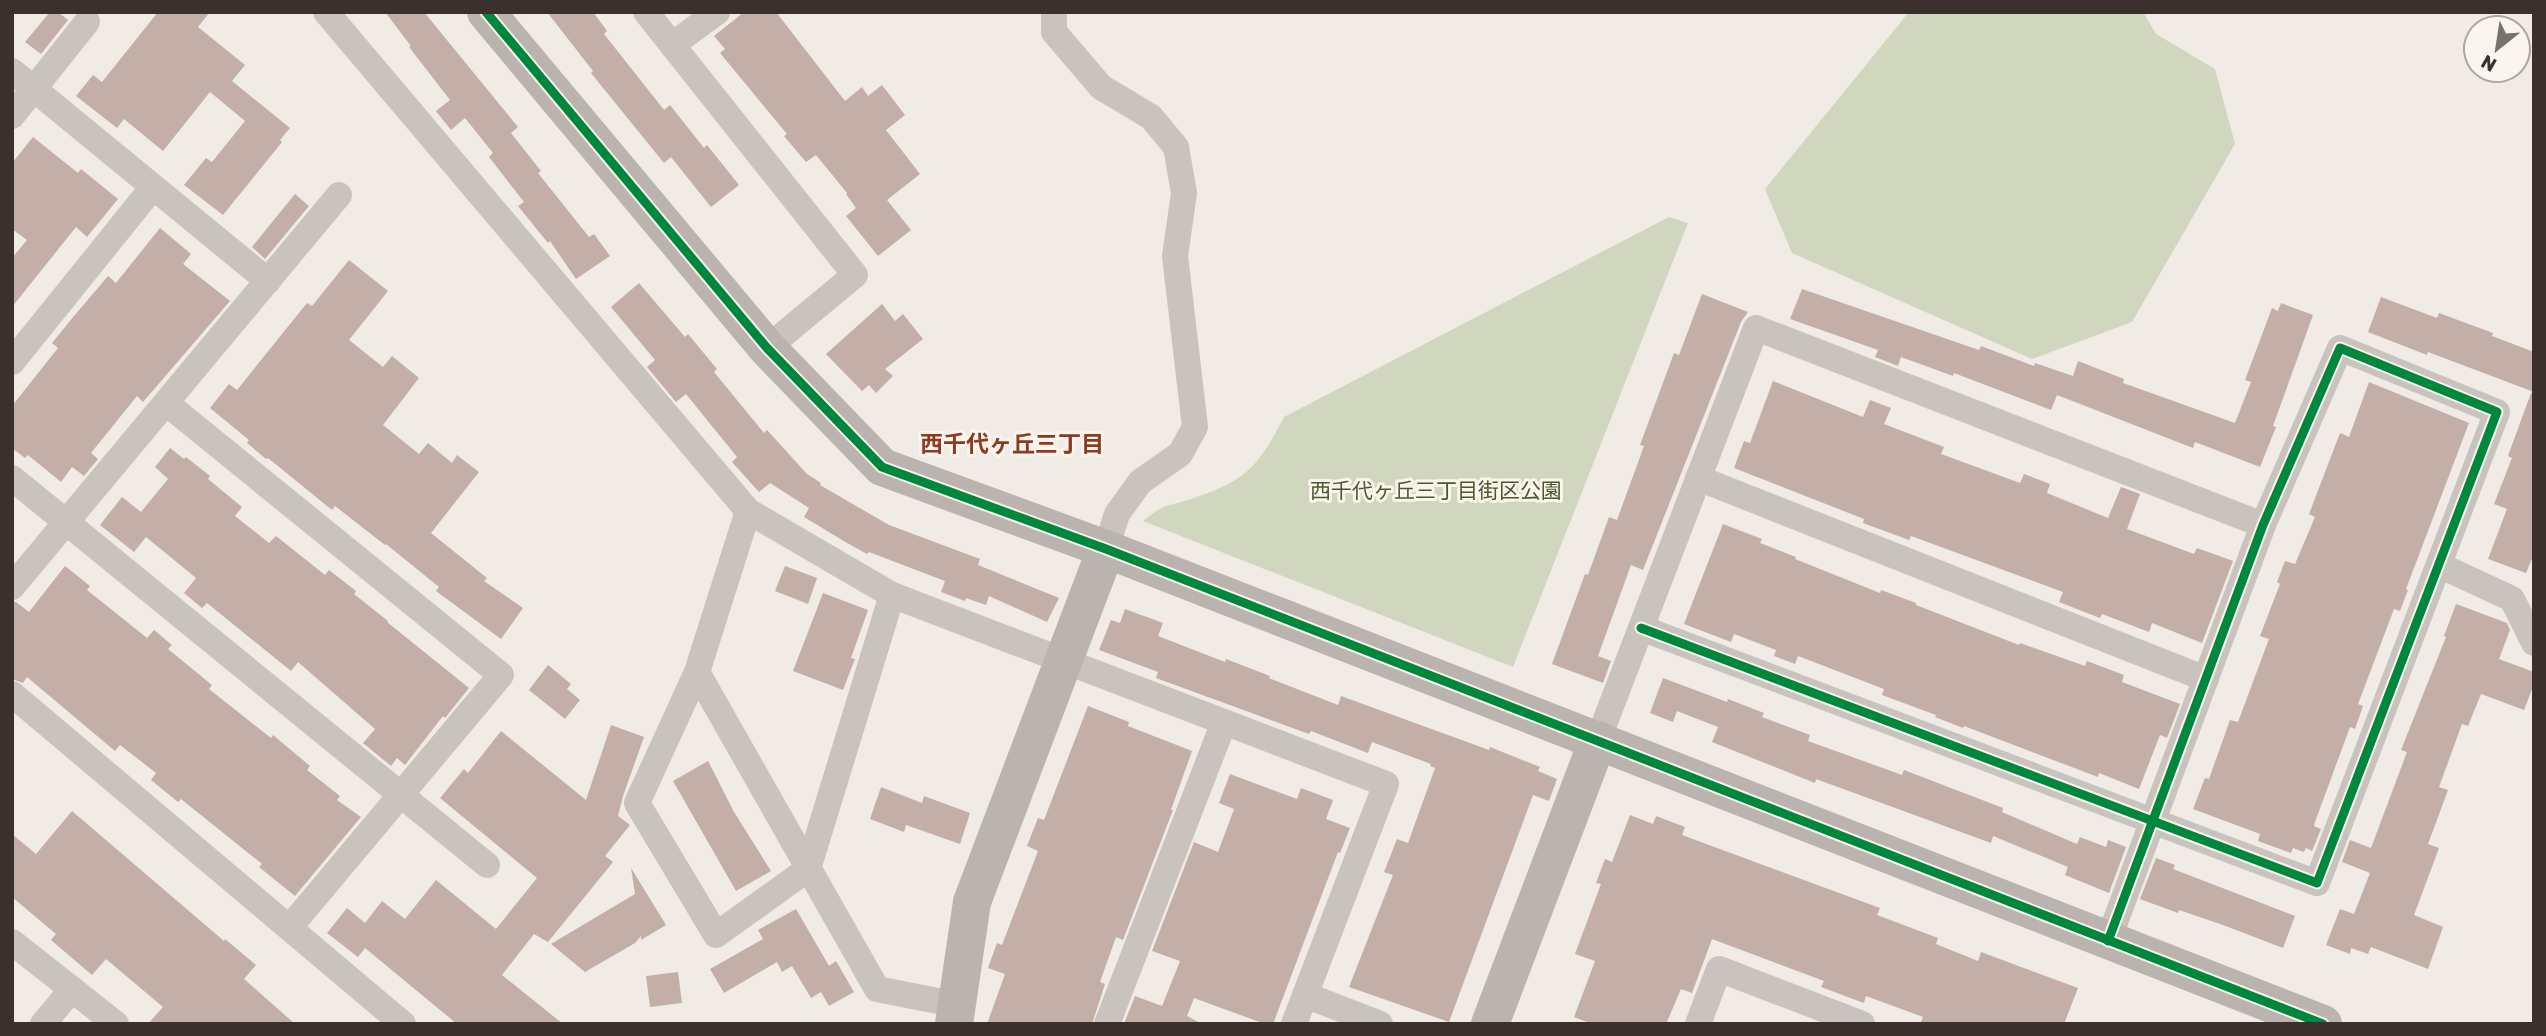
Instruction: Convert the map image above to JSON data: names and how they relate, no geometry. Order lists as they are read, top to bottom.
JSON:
{
  "districts": ["西千代ヶ丘三丁目"],
  "parks": ["西千代ヶ丘三丁目街区公園"],
  "north": "bottom left"
}
